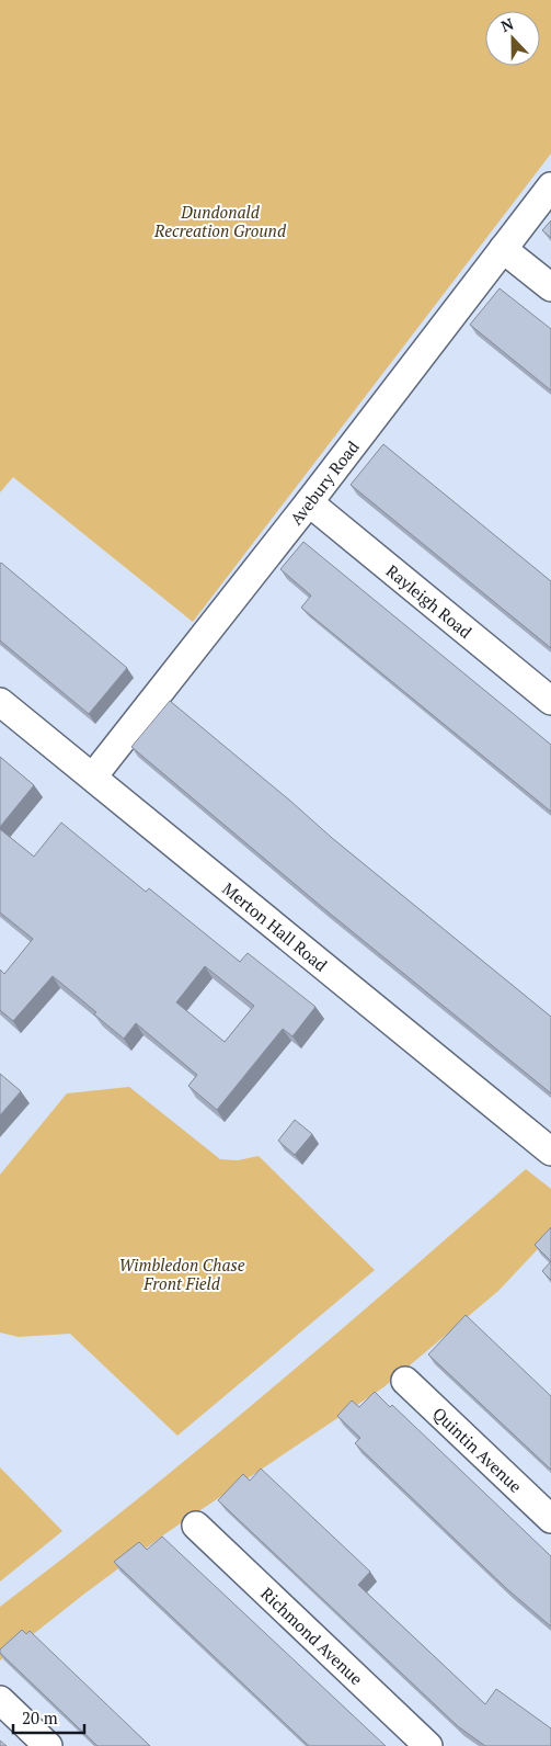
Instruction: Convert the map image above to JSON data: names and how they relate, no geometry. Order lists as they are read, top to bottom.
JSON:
{
  "streets": {
    "street": [
      "Avebury Road",
      "Rayleigh Road",
      "Merton Hall Road",
      "Quintin Avenue",
      "Richmond Avenue"
    ]
  },
  "crossings": [
    ["Avebury Road", "Rayleigh Road"],
    ["Avebury Road", "Merton Hall Road"]
  ],
  "parks": ["Dundonald Recreation Ground", "Wimbledon Chase Front Field"],
  "scale_bar": "20 m",
  "north": "top"
}
